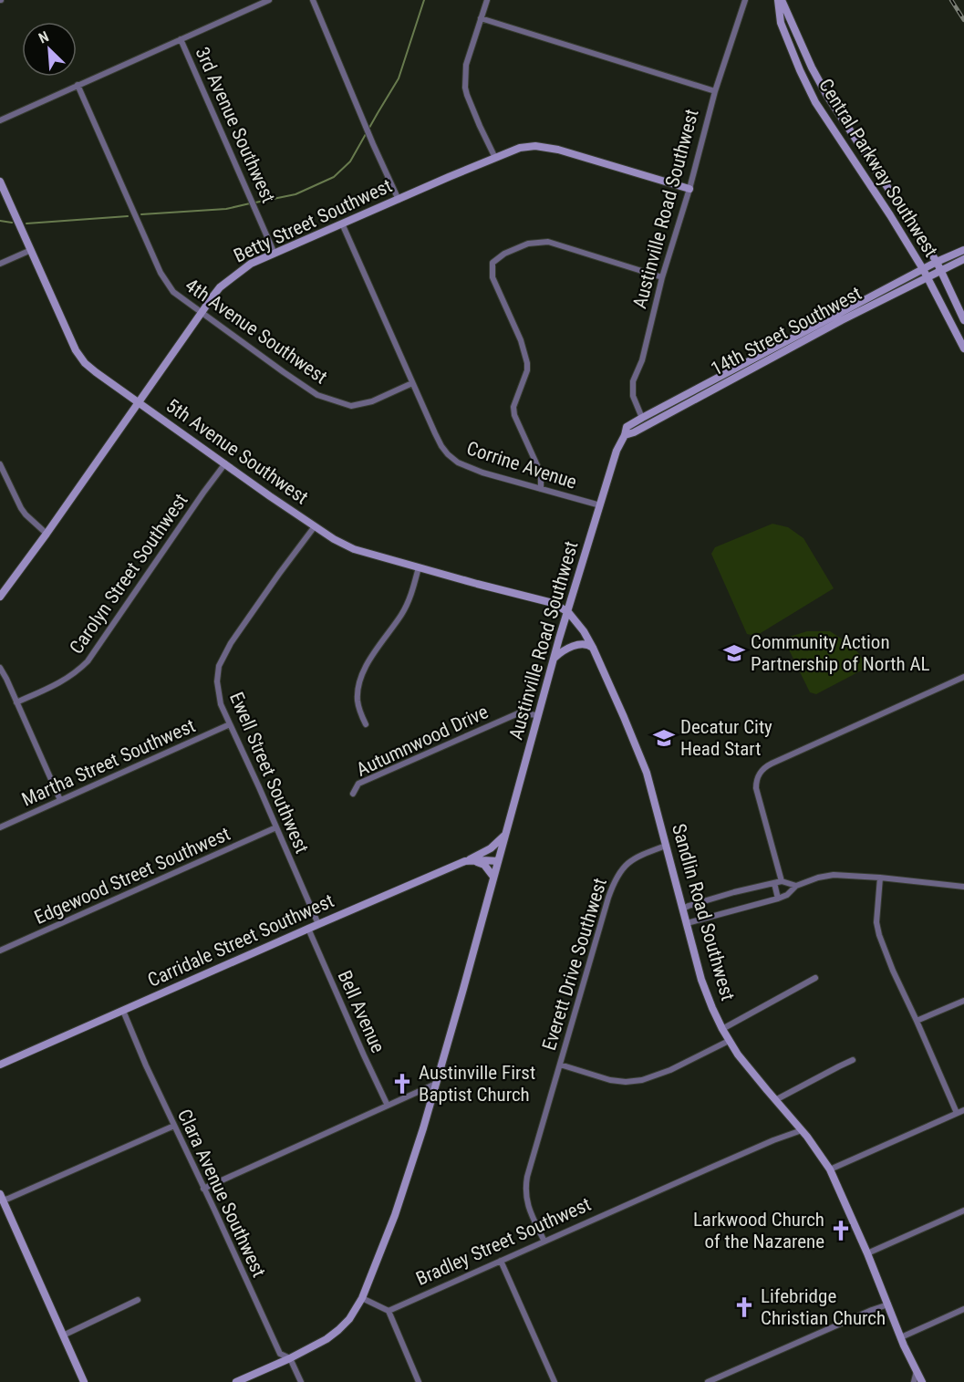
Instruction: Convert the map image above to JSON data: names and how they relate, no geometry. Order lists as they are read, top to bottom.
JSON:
{
  "streets": {
    "street": [
      "3rd Avenue Southwest",
      "Central Parkway Southwest",
      "Austinville Road Southwest",
      "Betty Street Southwest",
      "4th Avenue Southwest",
      "14th Street Southwest",
      "5th Avenue Southwest",
      "Corrine Avenue",
      "Carolyn Street Southwest",
      "Autumnwood Drive",
      "Martha Street Southwest",
      "Ewell Street Southwest",
      "Edgewood Street Southwest",
      "Sandlin Road Southwest",
      "Carridale Street Southwest",
      "Everett Drive Southwest",
      "Bell Avenue",
      "Clara Avenue Southwest",
      "Bradley Street Southwest"
    ]
  },
  "crossings": [
    ["3rd Avenue Southwest", "Betty Street Southwest"],
    ["Central Parkway Southwest", "14th Street Southwest"],
    ["Austinville Road Southwest", "Betty Street Southwest"],
    ["Austinville Road Southwest", "14th Street Southwest"],
    ["Austinville Road Southwest", "5th Avenue Southwest"],
    ["Austinville Road Southwest", "Corrine Avenue"],
    ["Austinville Road Southwest", "Autumnwood Drive"],
    ["Austinville Road Southwest", "Sandlin Road Southwest"],
    ["Austinville Road Southwest", "Carridale Street Southwest"],
    ["Betty Street Southwest", "4th Avenue Southwest"],
    ["Betty Street Southwest", "5th Avenue Southwest"],
    ["Betty Street Southwest", "Corrine Avenue"],
    ["4th Avenue Southwest", "Corrine Avenue"],
    ["5th Avenue Southwest", "Carolyn Street Southwest"],
    ["5th Avenue Southwest", "Ewell Street Southwest"],
    ["5th Avenue Southwest", "Sandlin Road Southwest"],
    ["Martha Street Southwest", "Ewell Street Southwest"],
    ["Ewell Street Southwest", "Edgewood Street Southwest"],
    ["Ewell Street Southwest", "Carridale Street Southwest"],
    ["Sandlin Road Southwest", "Everett Drive Southwest"],
    ["Sandlin Road Southwest", "Bradley Street Southwest"],
    ["Carridale Street Southwest", "Bell Avenue"],
    ["Carridale Street Southwest", "Clara Avenue Southwest"],
    ["Everett Drive Southwest", "Bradley Street Southwest"]
  ],
  "places": {
    "school or university": ["Community Action Partnership of North AL", "Decatur City Head Start"],
    "church": ["Austinville First Baptist Church", "Larkwood Church of the Nazarene", "Lifebridge Christian Church"]
  },
  "north": "top left"
}
